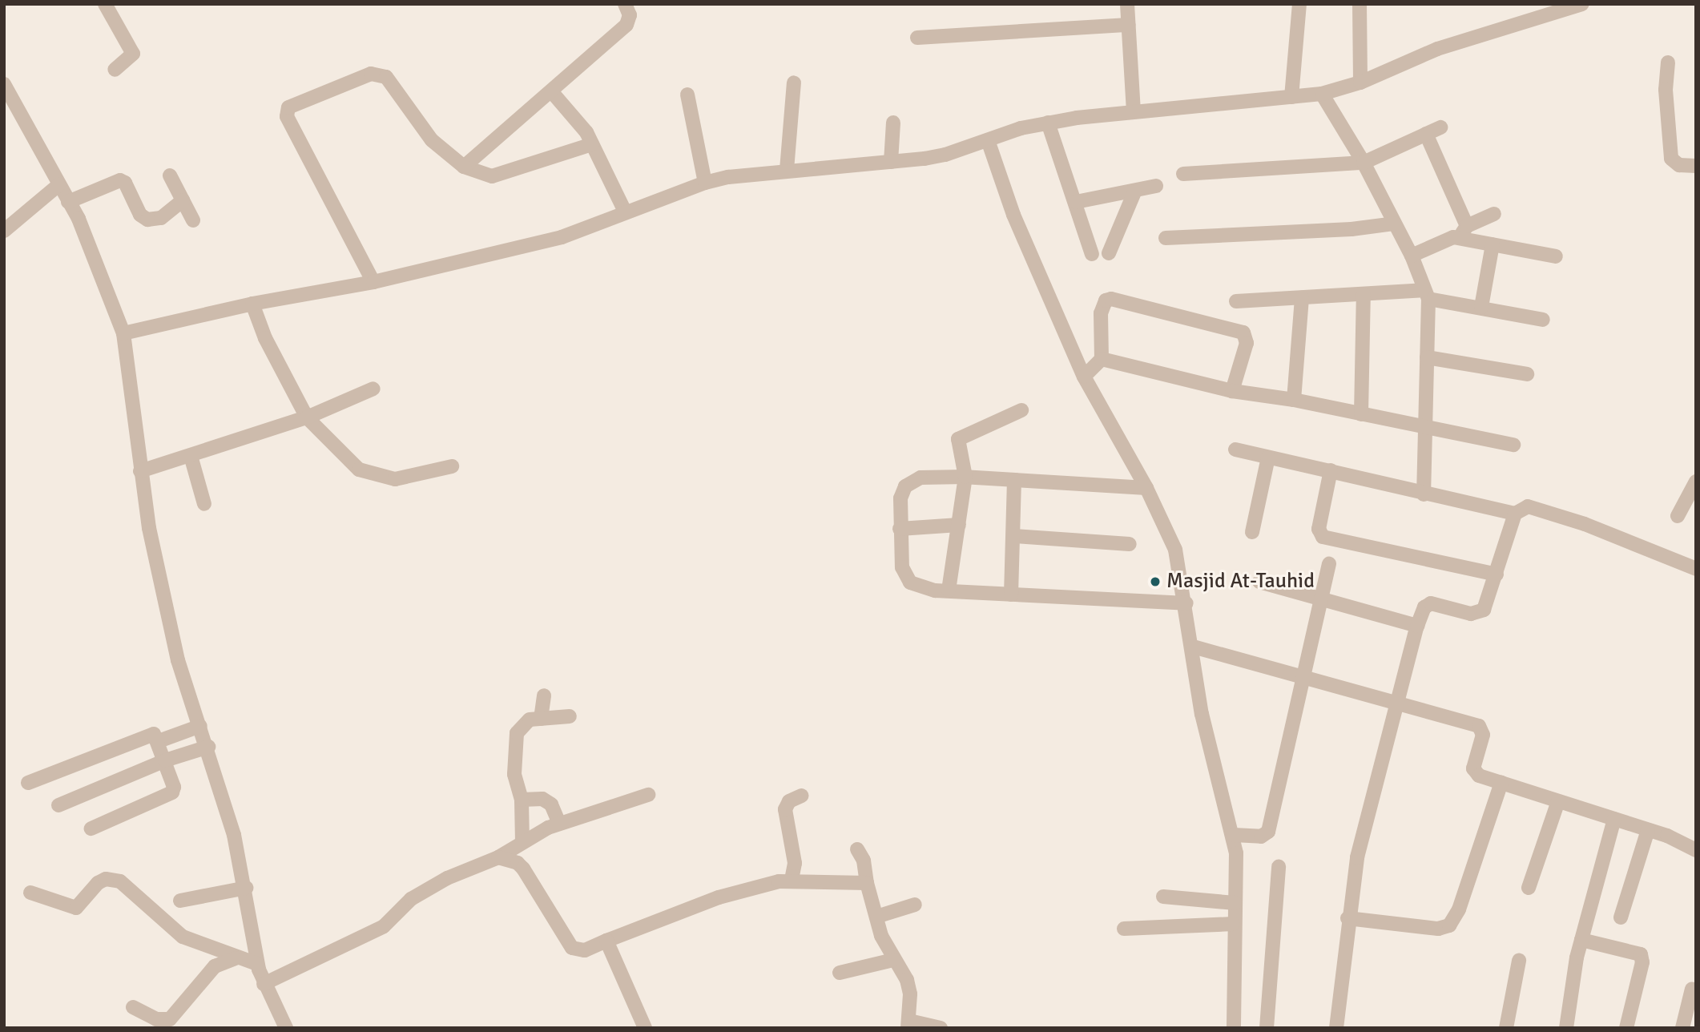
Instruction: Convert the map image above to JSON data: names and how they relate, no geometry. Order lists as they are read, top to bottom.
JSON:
{
  "places": ["Masjid At-Tauhid"]
}
